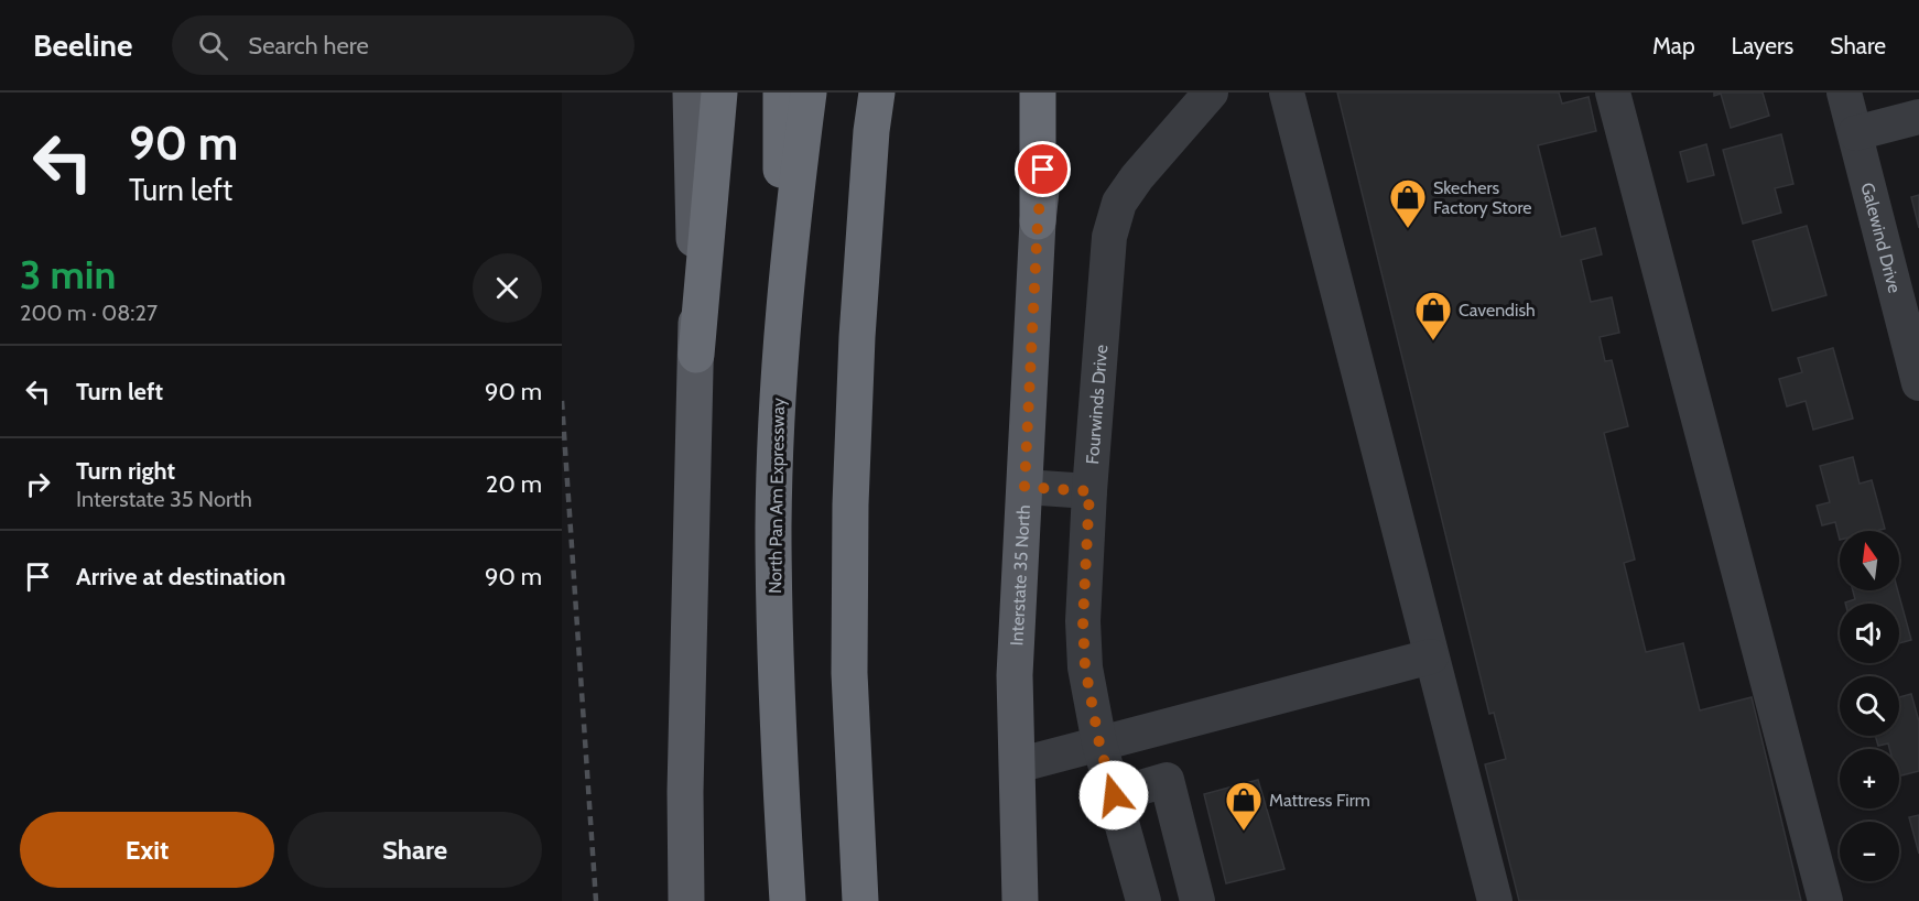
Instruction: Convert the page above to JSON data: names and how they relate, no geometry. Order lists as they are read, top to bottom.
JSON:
{
  "streets": {
    "highway": ["North Pan Am Expressway"],
    "main road": ["Interstate 35 North"],
    "street": ["Galewind Drive", "Fourwinds Drive"]
  },
  "places": {
    "shop": ["Skechers Factory Store", "Cavendish", "Mattress Firm"]
  },
  "north": "top",
  "page": {
    "header": "Beeline",
    "search": "Search here",
    "nav": ["Map", "Layers", "Share"],
    "turn": ["90 m", "Turn left"],
    "heading": ["3 min", "200 m · 08:27"],
    "list": [
      {
        "name": "Turn left",
        "value": "90 m"
      },
      {
        "name": "Turn right",
        "note": "Interstate 35 North",
        "value": "20 m"
      },
      {
        "name": "Arrive at destination",
        "value": "90 m"
      }
    ],
    "map_buttons": ["+", "−"],
    "buttons": ["Exit", "Share"]
  }
}
